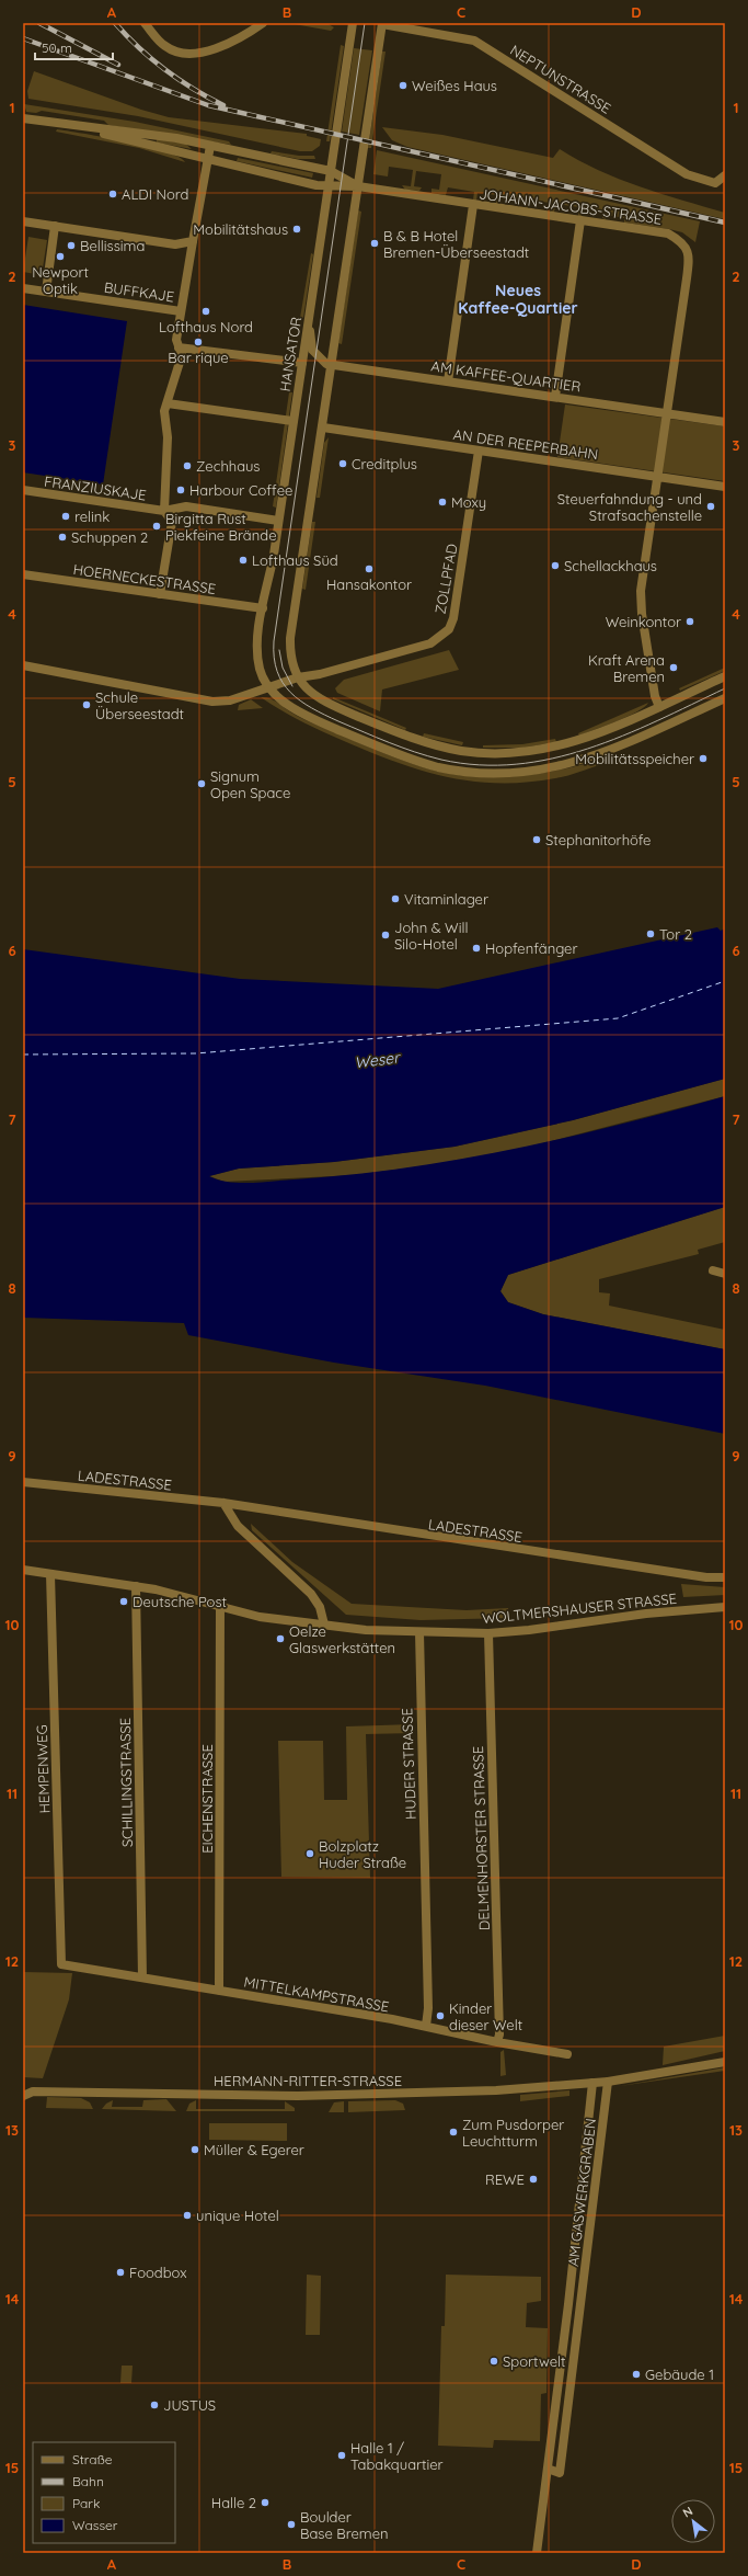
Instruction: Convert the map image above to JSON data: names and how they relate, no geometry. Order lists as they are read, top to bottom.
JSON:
{
  "streets": {
    "street": [
      "NEPTUNSTRASSE",
      "JOHANN-JACOBS-STRASSE",
      "BUFFKAJE",
      "HANSATOR",
      "AM KAFFEE-QUARTIER",
      "AN DER REEPERBAHN",
      "FRANZIUSKAJE",
      "HOERNECKESTRASSE",
      "ZOLLPFAD",
      "LADESTRASSE",
      "WOLTMERSHAUSER STRASSE",
      "HUDER STRASSE",
      "HEMPENWEG",
      "SCHILLINGSTRASSE",
      "EICHENSTRASSE",
      "DELMENHORSTER STRASSE",
      "MITTELKAMPSTRASSE",
      "HERMANN-RITTER-STRASSE",
      "AM GASWERKGRABEN"
    ]
  },
  "crossings": [
    ["JOHANN-JACOBS-STRASSE", "AM KAFFEE-QUARTIER"],
    ["JOHANN-JACOBS-STRASSE", "AN DER REEPERBAHN"],
    ["HANSATOR", "AM KAFFEE-QUARTIER"],
    ["HANSATOR", "FRANZIUSKAJE"],
    ["HANSATOR", "HOERNECKESTRASSE"],
    ["HANSATOR", "ZOLLPFAD"],
    ["AN DER REEPERBAHN", "ZOLLPFAD"],
    ["WOLTMERSHAUSER STRASSE", "HUDER STRASSE"],
    ["WOLTMERSHAUSER STRASSE", "HEMPENWEG"],
    ["WOLTMERSHAUSER STRASSE", "SCHILLINGSTRASSE"],
    ["WOLTMERSHAUSER STRASSE", "EICHENSTRASSE"],
    ["WOLTMERSHAUSER STRASSE", "DELMENHORSTER STRASSE"],
    ["HUDER STRASSE", "MITTELKAMPSTRASSE"],
    ["HEMPENWEG", "MITTELKAMPSTRASSE"],
    ["SCHILLINGSTRASSE", "MITTELKAMPSTRASSE"],
    ["EICHENSTRASSE", "MITTELKAMPSTRASSE"],
    ["DELMENHORSTER STRASSE", "MITTELKAMPSTRASSE"],
    ["HERMANN-RITTER-STRASSE", "AM GASWERKGRABEN"]
  ],
  "districts": ["Neues Kaffee-Quartier"],
  "water": ["Weser"],
  "places": [
    "Weißes Haus",
    "ALDI Nord",
    "Mobilitätshaus",
    "B & B Hotel Bremen-Überseestadt",
    "Bellissima",
    "Newport Optik",
    "Lofthaus Nord",
    "Bar rique",
    "Creditplus",
    "Zechhaus",
    "Harbour Coffee",
    "Moxy",
    "Steuerfahndung - und Strafsachenstelle",
    "relink",
    "Birgitta Rust Piekfeine Brände",
    "Schuppen 2",
    "Lofthaus Süd",
    "Schellackhaus",
    "Hansakontor",
    "Weinkontor",
    "Kraft Arena Bremen",
    "Schule Überseestadt",
    "Mobilitätsspeicher",
    "Signum Open Space",
    "Stephanitorhöfe",
    "Vitaminlager",
    "Tor 2",
    "John & Will Silo-Hotel",
    "Hopfenfänger",
    "Deutsche Post",
    "Oelze Glaswerkstätten",
    "Bolzplatz Huder Straße",
    "Kinder dieser Welt",
    "Zum Pusdorper Leuchtturm",
    "Müller & Egerer",
    "REWE",
    "unique Hotel",
    "Foodbox",
    "Sportwelt",
    "Gebäude 1",
    "JUSTUS",
    "Halle 1 / Tabakquartier",
    "Halle 2",
    "Boulder Base Bremen"
  ],
  "legend": [
    "Straße",
    "Bahn",
    "Park",
    "Wasser"
  ],
  "scale_bar": "50 m",
  "north": "top left",
  "grid": {
    "columns": [
      "A",
      "B",
      "C",
      "D"
    ],
    "rows": [
      "1",
      "2",
      "3",
      "4",
      "5",
      "6",
      "7",
      "8",
      "9",
      "10",
      "11",
      "12",
      "13",
      "14",
      "15"
    ]
  }
}
